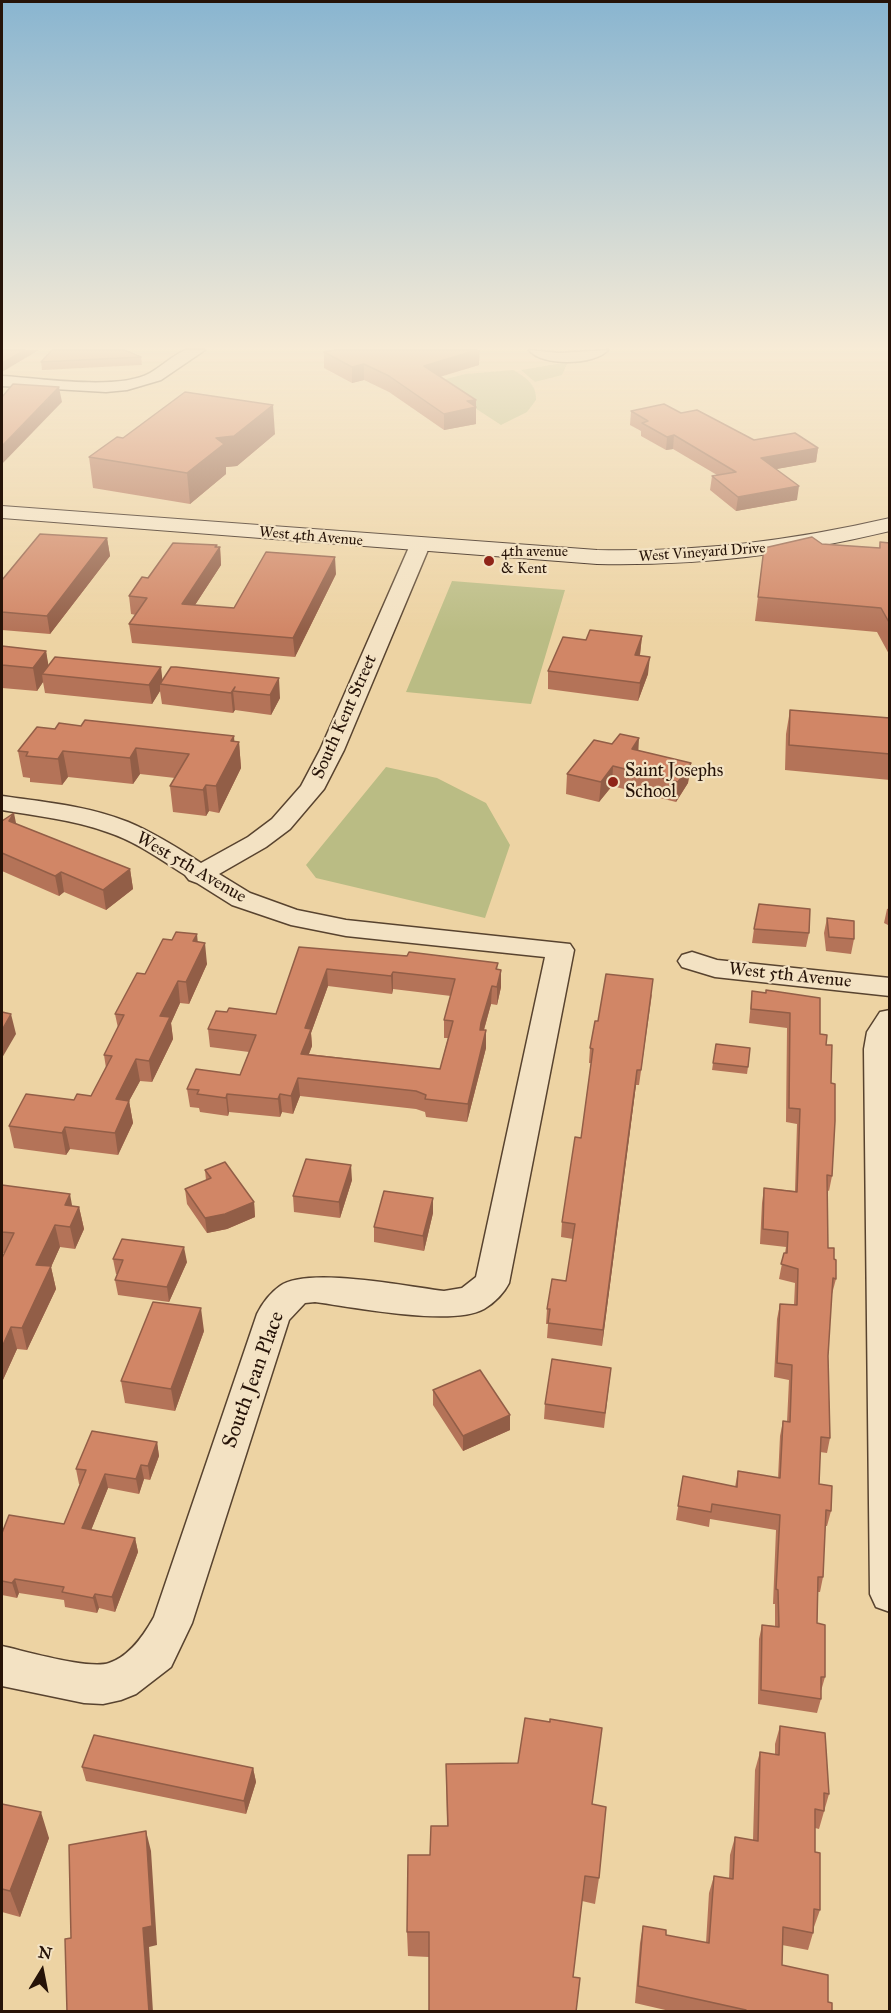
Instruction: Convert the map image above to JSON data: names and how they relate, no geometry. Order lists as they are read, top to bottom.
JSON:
{
  "streets": {
    "main road": ["West 4th Avenue", "West Vineyard Drive"],
    "street": ["South Kent Street", "West 5th Avenue", "South Jean Place"]
  },
  "crossings": [
    ["West 4th Avenue", "West Vineyard Drive"],
    ["West 4th Avenue", "South Kent Street"],
    ["South Kent Street", "West 5th Avenue"],
    ["West 5th Avenue", "South Jean Place"]
  ],
  "places": ["4th avenue & Kent", "Saint Josephs School"],
  "north": "top"
}
